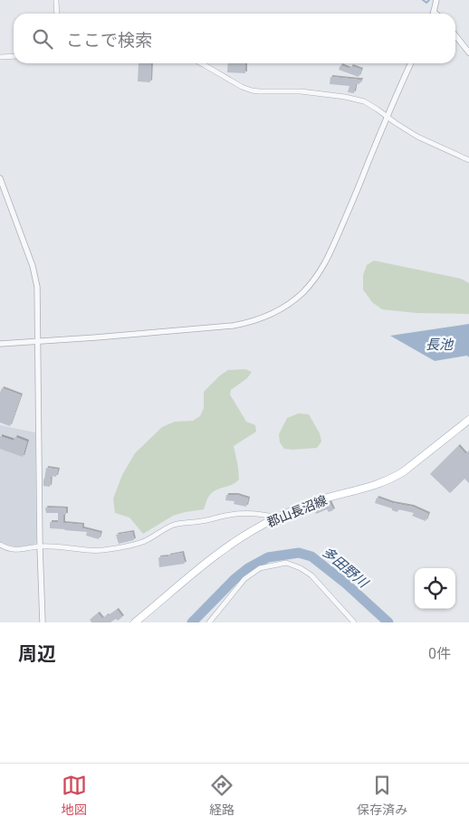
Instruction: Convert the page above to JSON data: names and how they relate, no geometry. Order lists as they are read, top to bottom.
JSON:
{
  "streets": {
    "main road": ["郡山長沼線"]
  },
  "water": ["長池", "多田野川"],
  "page": {
    "search": "ここで検索",
    "heading": ["周辺", "0件"],
    "nav": ["地図", "経路", "保存済み"]
  }
}
